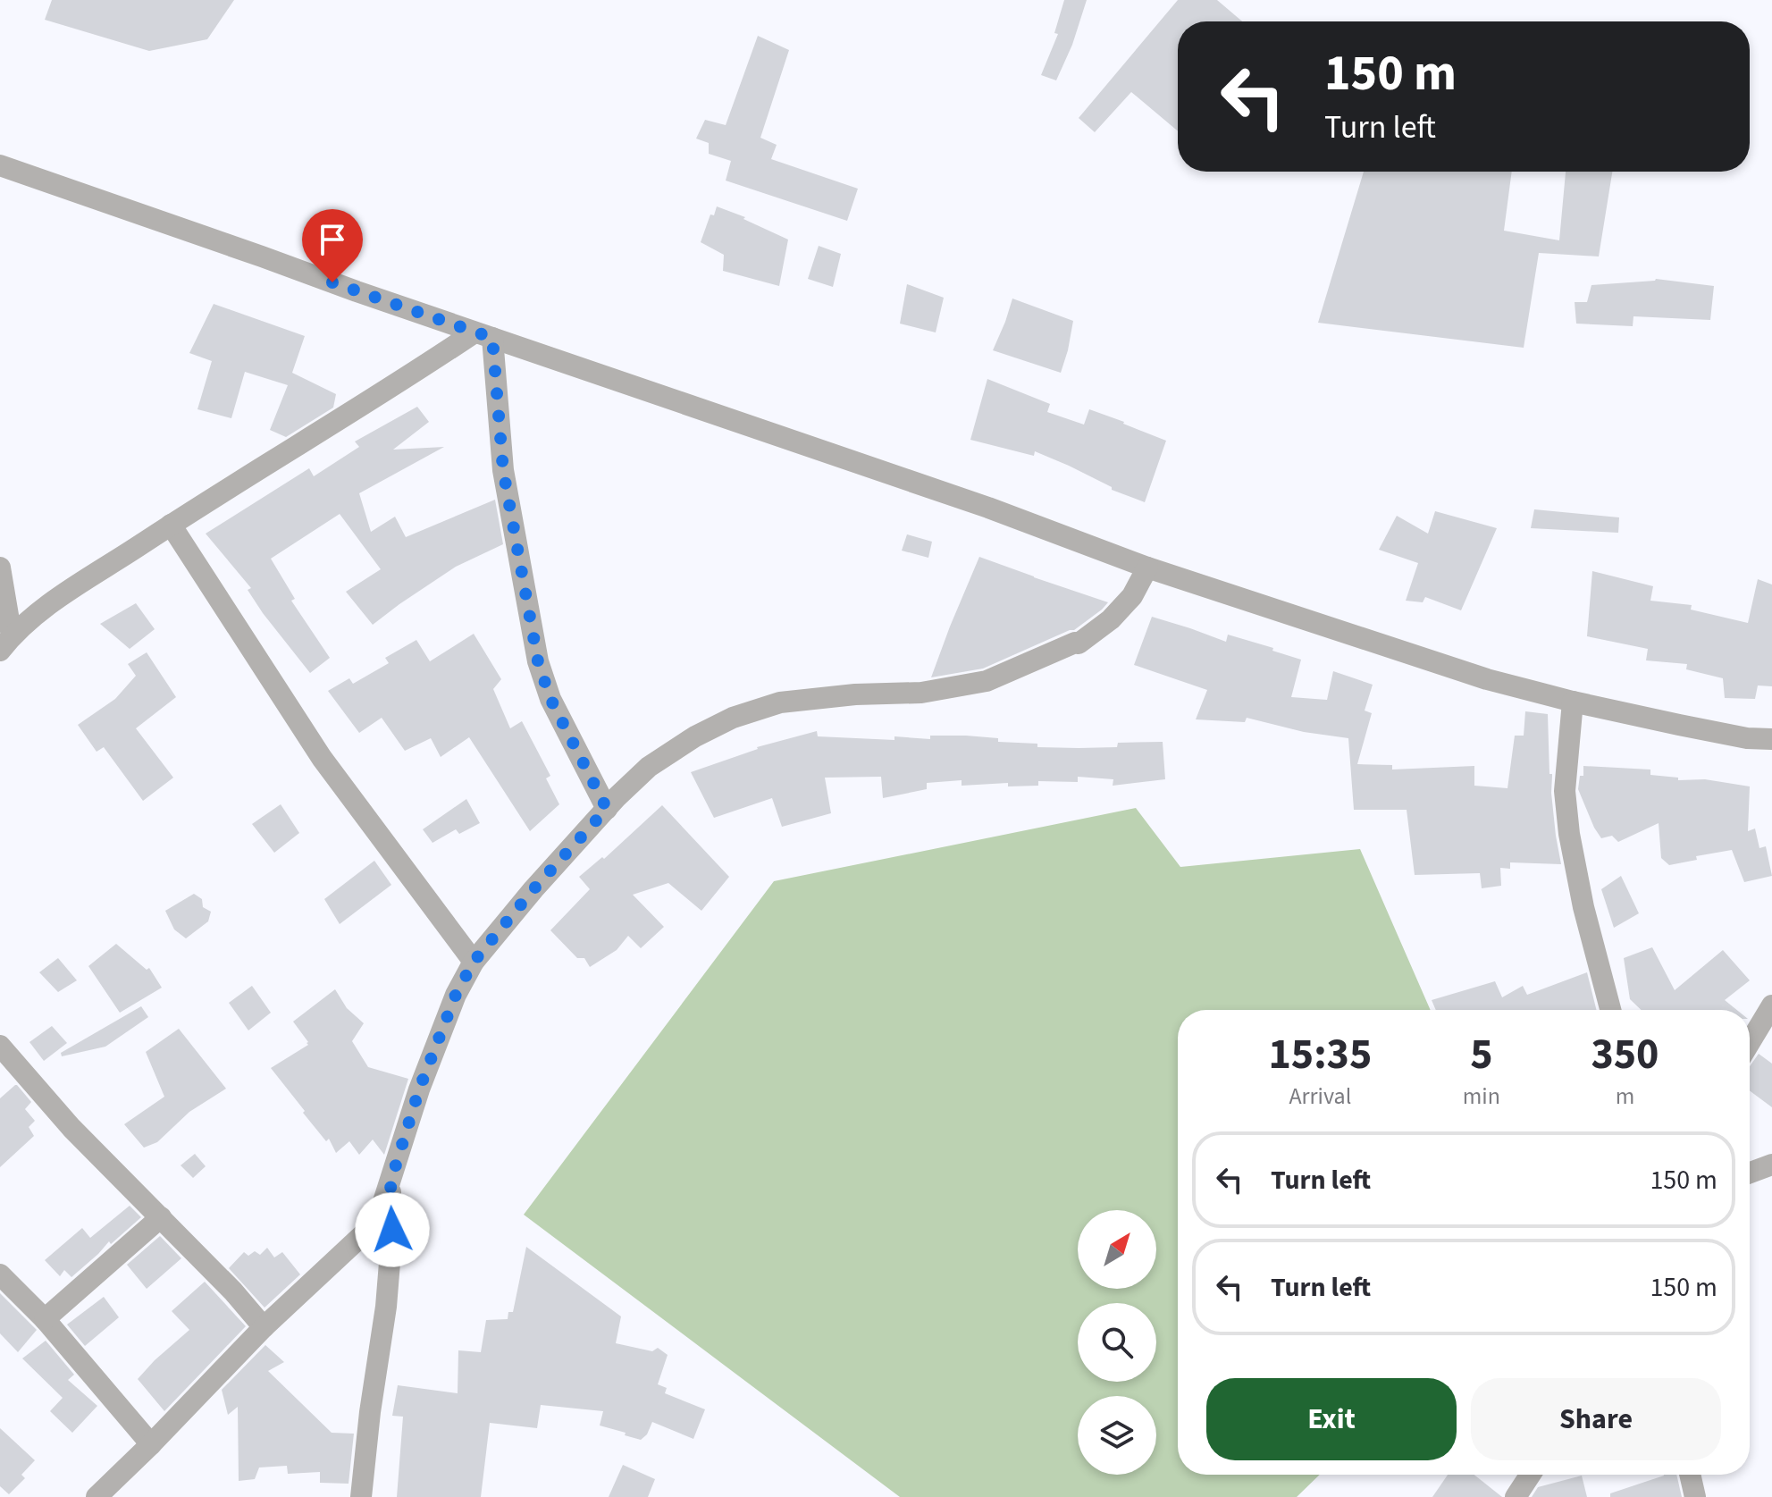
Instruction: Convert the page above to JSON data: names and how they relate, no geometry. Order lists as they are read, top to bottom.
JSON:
{
  "north": "top right",
  "page": {
    "turn": ["150 m", "Turn left"],
    "eta": [
      "15:35",
      "Arrival",
      "5",
      "min",
      "350",
      "m"
    ],
    "list": [
      {
        "name": "Turn left",
        "value": "150 m"
      },
      {
        "name": "Turn left",
        "value": "150 m"
      }
    ],
    "buttons": ["Exit", "Share"]
  }
}
